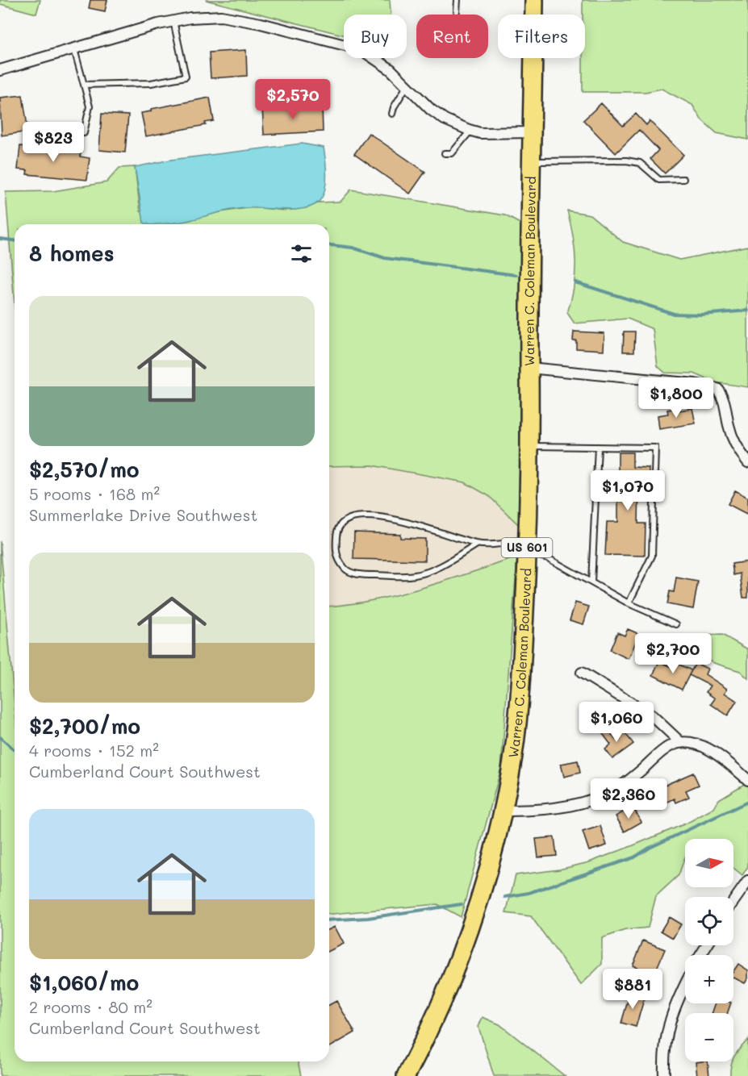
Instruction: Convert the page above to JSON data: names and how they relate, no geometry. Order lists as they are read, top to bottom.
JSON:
{
  "streets": {
    "highway": ["Warren C. Coleman Boulevard", "US 601"]
  },
  "north": "right",
  "page": {
    "chip": ["Buy", "Rent", "Filters"],
    "price": [
      "$2,570",
      "$823",
      "$1,800",
      "$1,070",
      "$2,700",
      "$1,060",
      "$2,360",
      "$881"
    ],
    "heading": "8 homes",
    "list": [
      {
        "name": "$2,570/mo",
        "note": "5 rooms · 168 m² · Summerlake Drive Southwest"
      },
      {
        "name": "$2,700/mo",
        "note": "4 rooms · 152 m² · Cumberland Court Southwest"
      },
      {
        "name": "$1,060/mo",
        "note": "2 rooms · 80 m² · Cumberland Court Southwest"
      }
    ],
    "map_buttons": ["+", "−"]
  }
}
